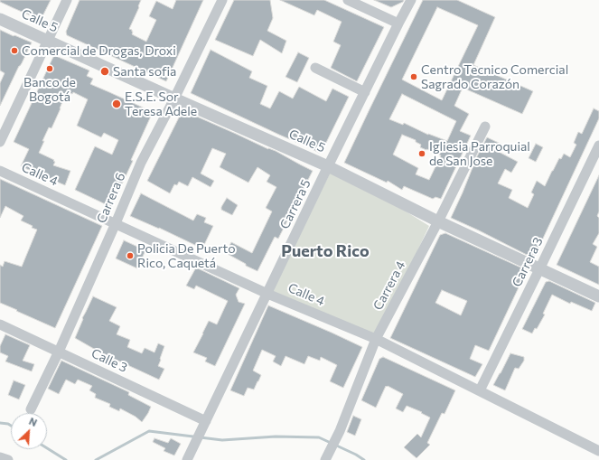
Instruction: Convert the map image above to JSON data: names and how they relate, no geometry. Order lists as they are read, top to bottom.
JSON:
{
  "streets": {
    "street": [
      "Calle 5",
      "Calle 4",
      "Carrera 6",
      "Carrera 5",
      "Carrera 3",
      "Carrera 4",
      "Calle 3"
    ]
  },
  "crossings": [
    ["Calle 5", "Carrera 6"],
    ["Calle 5", "Carrera 5"],
    ["Calle 5", "Carrera 3"],
    ["Calle 5", "Carrera 4"],
    ["Calle 4", "Carrera 6"],
    ["Calle 4", "Carrera 5"],
    ["Calle 4", "Carrera 3"],
    ["Calle 4", "Carrera 4"],
    ["Carrera 6", "Calle 3"],
    ["Carrera 5", "Calle 3"]
  ],
  "districts": ["Puerto Rico"],
  "places": [
    "Comercial de Drogas, Droxi",
    "Banco de Bogotá",
    "Santa sofia",
    "Centro Tecnico Comercial Sagrado Corazón",
    "E.S.E. Sor Teresa Adele",
    "Igliesia Parroquial de San Jose",
    "Policia De Puerto Rico, Caquetá"
  ],
  "north": "top right"
}
